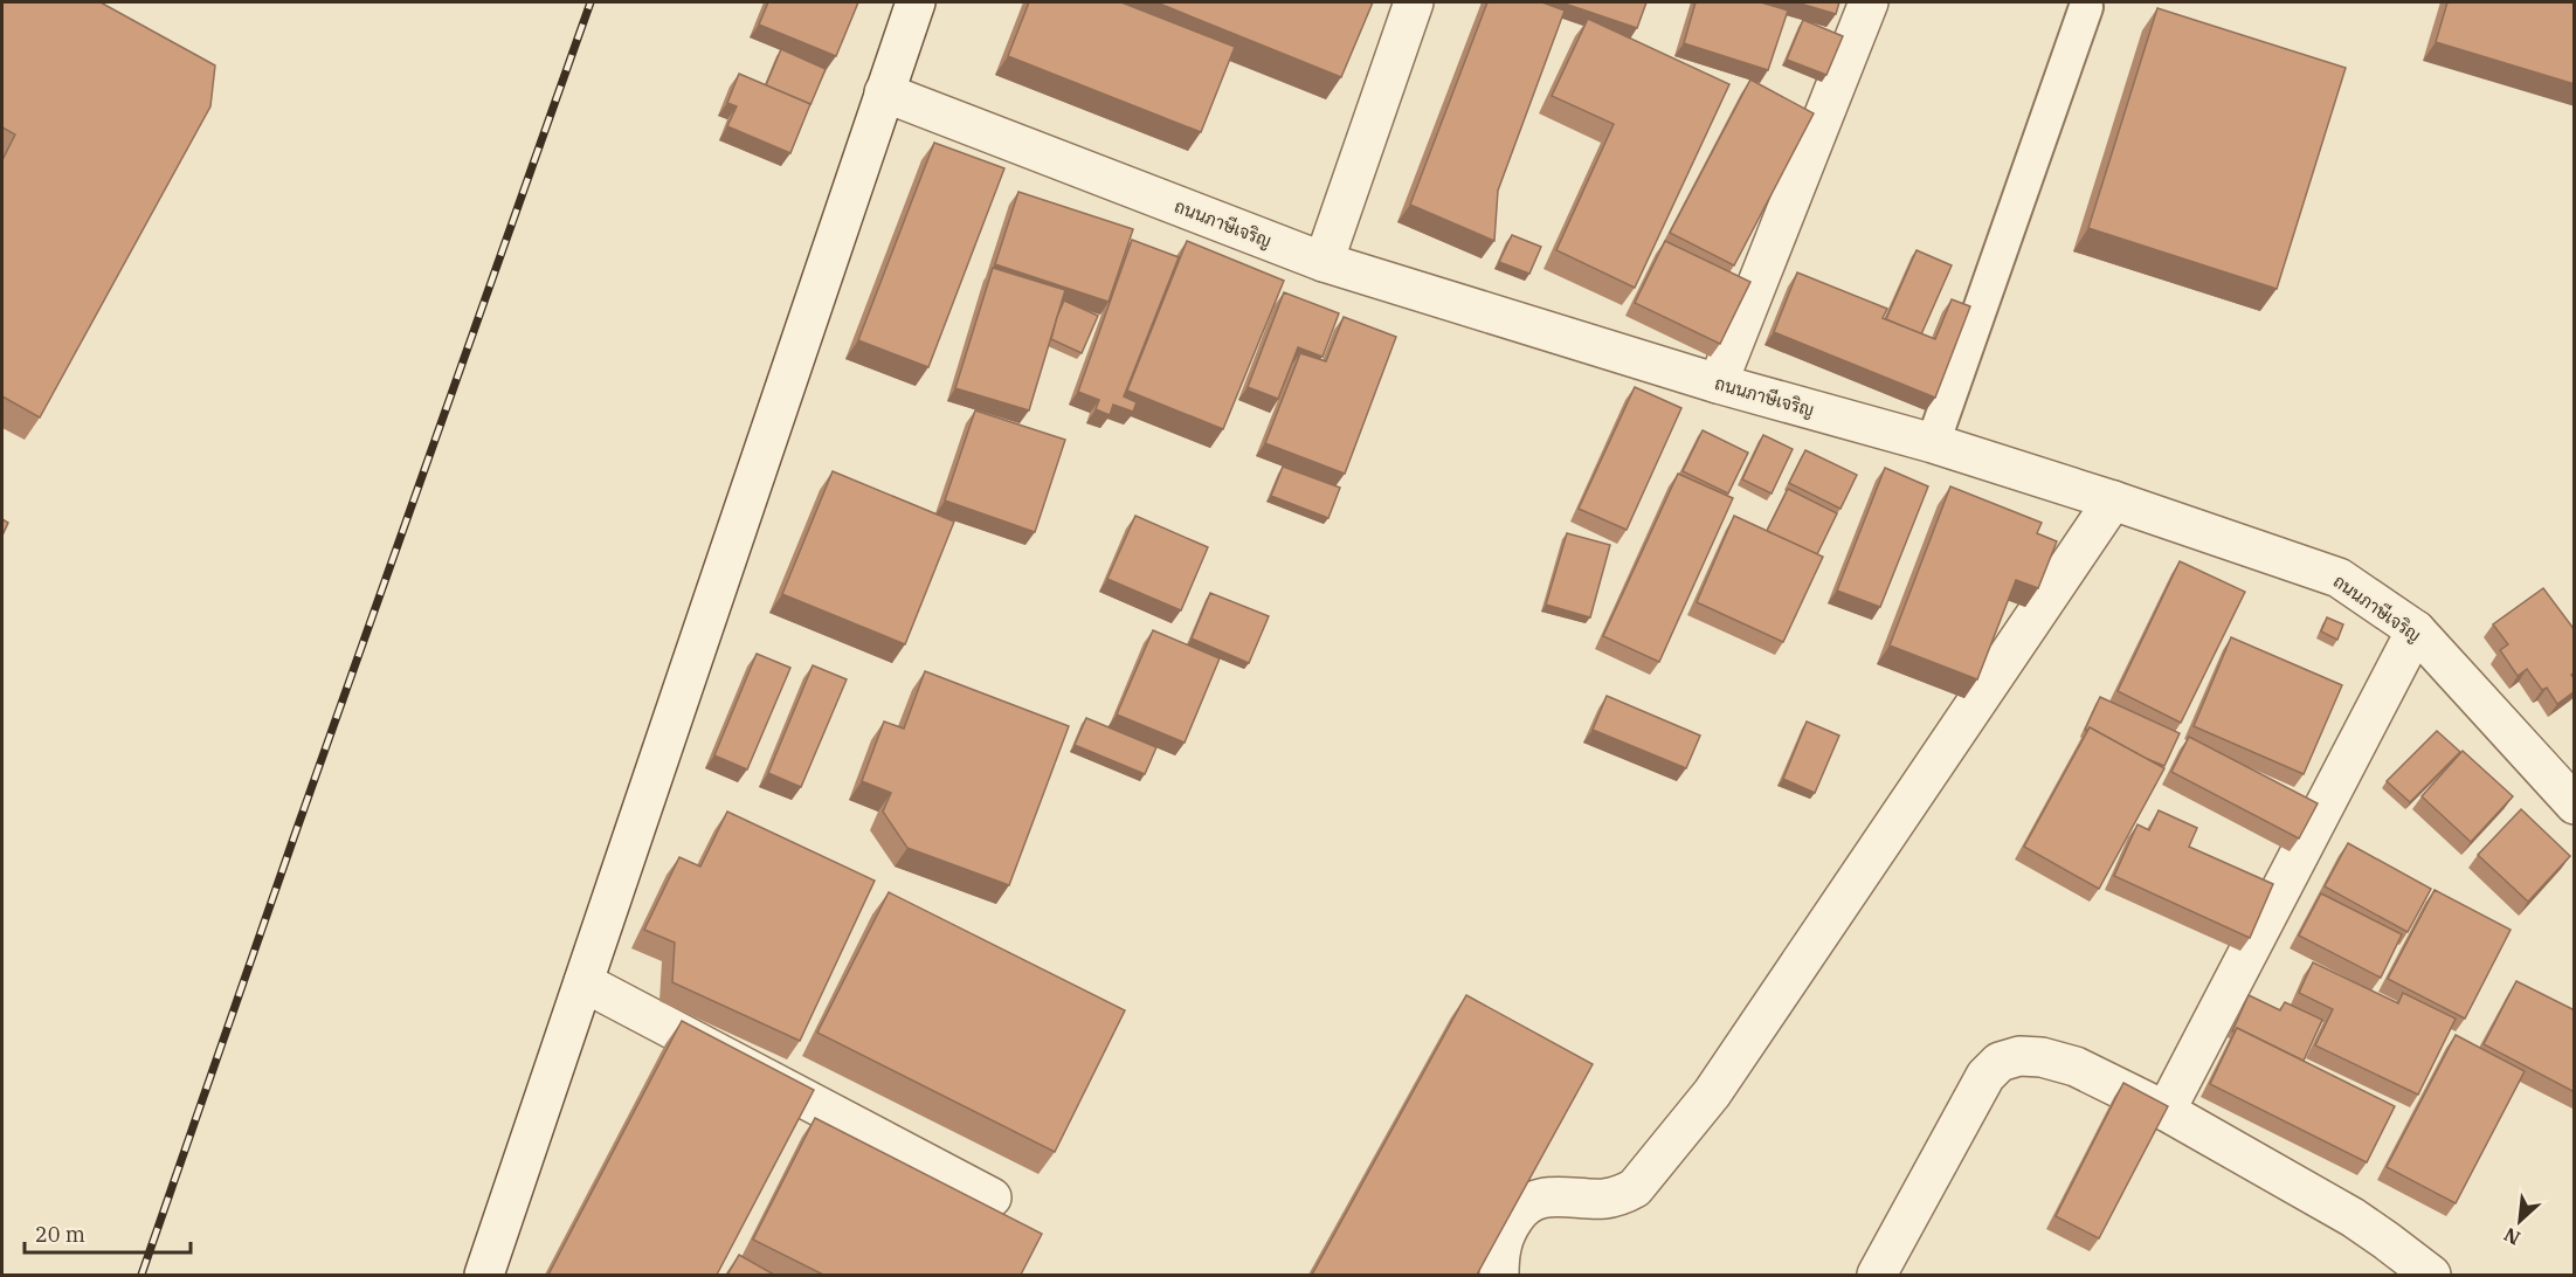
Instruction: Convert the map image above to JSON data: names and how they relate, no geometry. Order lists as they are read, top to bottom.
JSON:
{
  "streets": {
    "street": ["ถนนภาษีเจริญ"]
  },
  "scale_bar": "20 m",
  "north": "bottom left"
}
